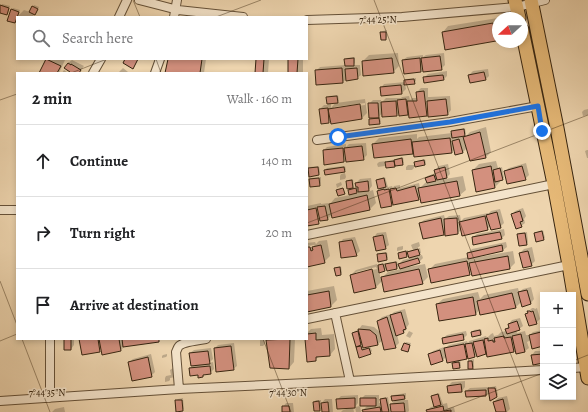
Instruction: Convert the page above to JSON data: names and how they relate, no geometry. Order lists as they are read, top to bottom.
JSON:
{
  "north": "left",
  "page": {
    "search": "Search here",
    "heading": ["2 min", "Walk · 160 m"],
    "list": [
      ["Continue", "140 m"],
      ["Turn right", "20 m"],
      "Arrive at destination"
    ],
    "map_buttons": ["+", "−"]
  },
  "coordinates": ["7°44'25\"N", "7°44'35\"N", "7°44'30\"N"]
}
